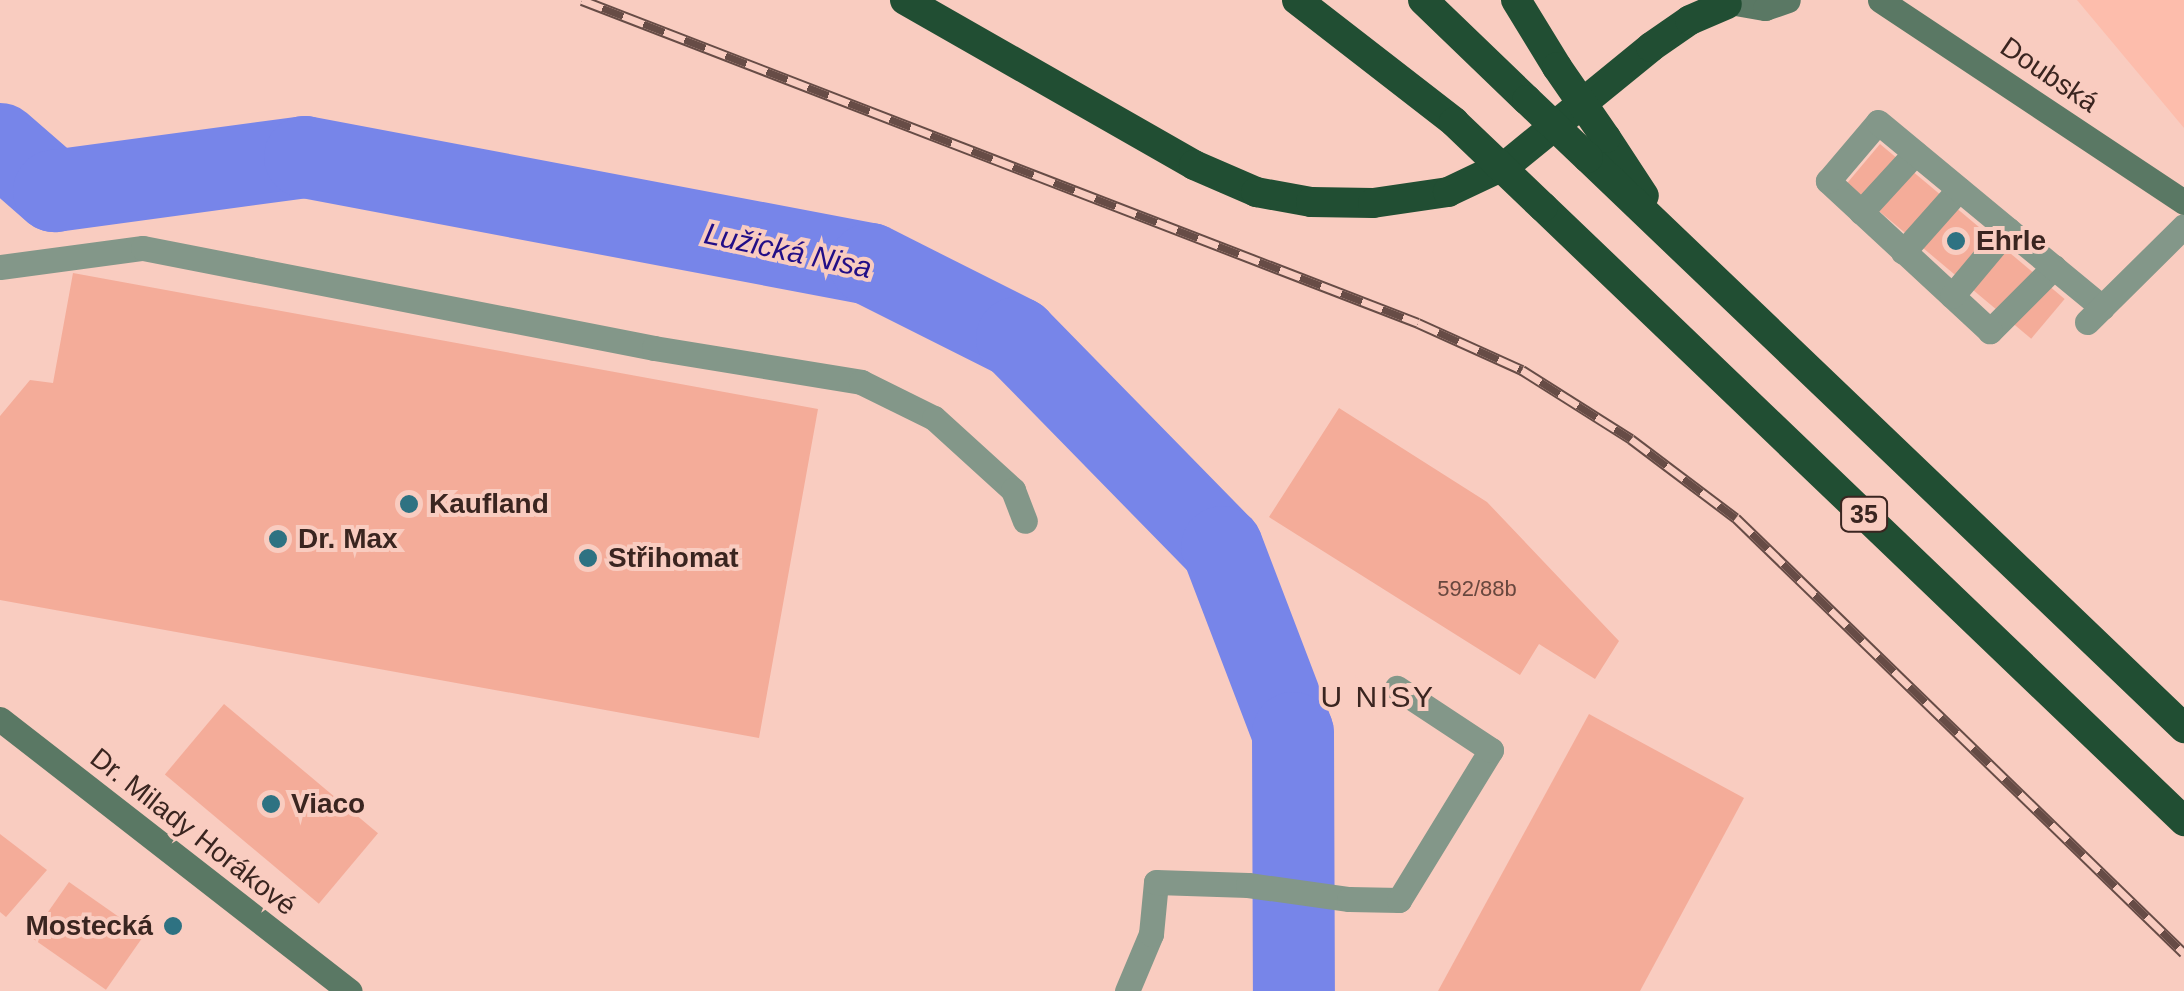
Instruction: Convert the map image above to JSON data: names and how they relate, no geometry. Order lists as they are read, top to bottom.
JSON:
{
  "streets": {
    "highway": ["35"],
    "street": ["Doubská", "Dr. Milady Horákové"]
  },
  "districts": ["U NISY"],
  "water": ["Lužická Nisa"],
  "places": [
    "Ehrle",
    "Kaufland",
    "Dr. Max",
    "Střihomat",
    "Viaco",
    "Mostecká"
  ],
  "house_numbers": ["592/88b"]
}
